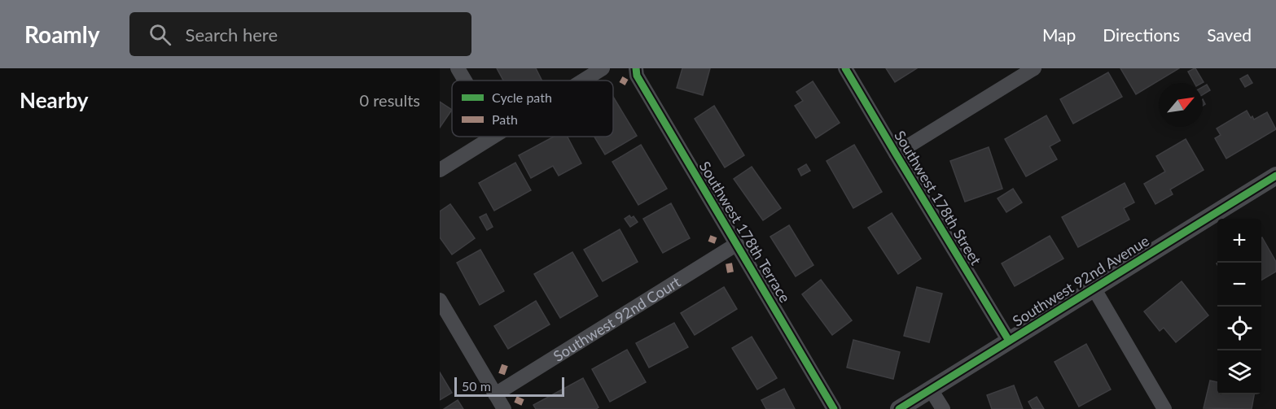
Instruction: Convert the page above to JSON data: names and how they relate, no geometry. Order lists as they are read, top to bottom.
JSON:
{
  "streets": {
    "street": [
      "Southwest 178th Street",
      "Southwest 178th Terrace",
      "Southwest 92nd Avenue",
      "Southwest 92nd Court"
    ]
  },
  "crossings": [
    ["Southwest 178th Street", "Southwest 92nd Avenue"],
    ["Southwest 178th Terrace", "Southwest 92nd Court"]
  ],
  "legend": ["Cycle path", "Path"],
  "scale_bar": "50 m",
  "north": "top right",
  "page": {
    "header": "Roamly",
    "search": "Search here",
    "nav": ["Map", "Directions", "Saved"],
    "heading": ["Nearby", "0 results"],
    "map_buttons": ["+", "−"],
    "scale": "50 m"
  }
}
